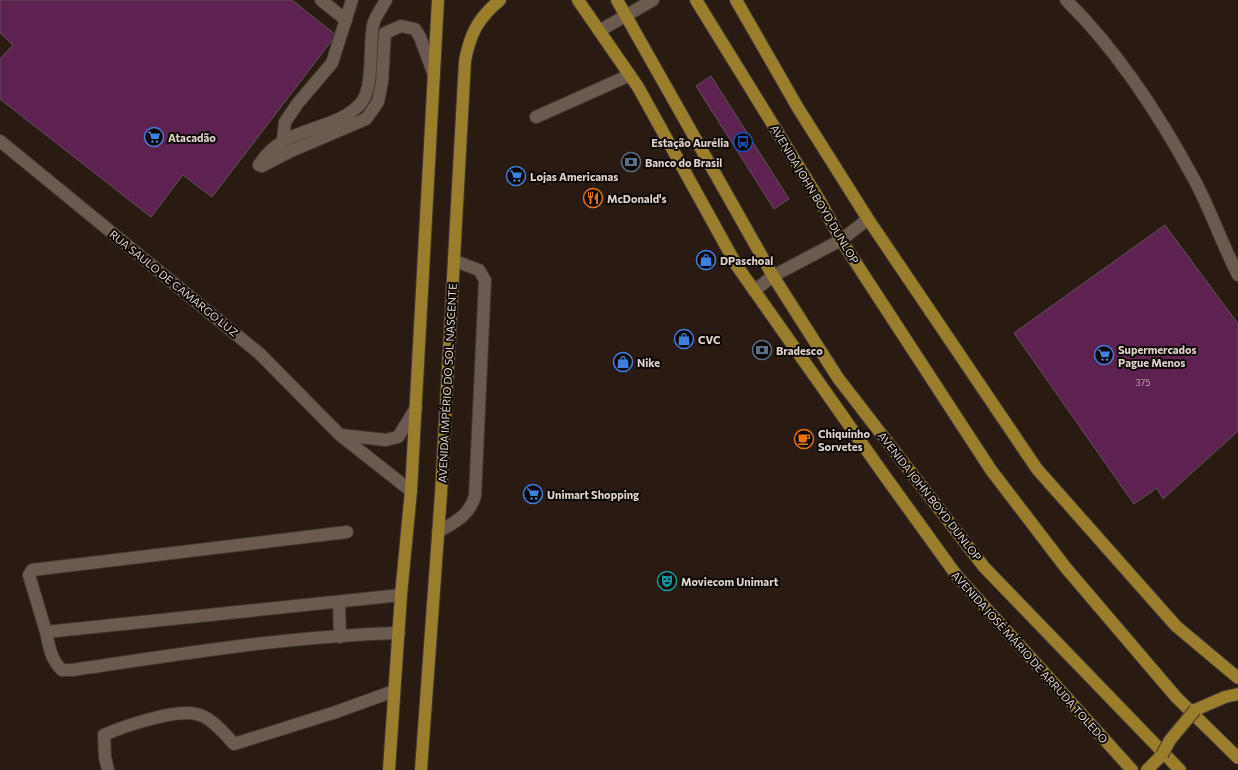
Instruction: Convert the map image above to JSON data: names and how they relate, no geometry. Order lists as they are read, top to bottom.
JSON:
{
  "streets": {
    "main road": ["AVENIDA JOHN BOYD DUNLOP", "AVENIDA IMPÉRIO DO SOL NASCENTE", "AVENIDA JOSÉ MÁRIO DE ARRUDA TOLEDO"],
    "street": ["RUA SAULO DE CAMARGO LUZ"]
  },
  "places": {
    "supermarket": [
      "Atacadão",
      "Lojas Americanas",
      "Supermercados Pague Menos",
      "Unimart Shopping"
    ],
    "bus stop": ["Estação Aurélia"],
    "bank": ["Banco do Brasil", "Bradesco"],
    "restaurant": ["McDonald's"],
    "shop": ["DPaschoal", "CVC", "Nike"],
    "cafe": ["Chiquinho Sorvetes"],
    "theatre": ["Moviecom Unimart"]
  },
  "house_numbers": ["375"]
}
